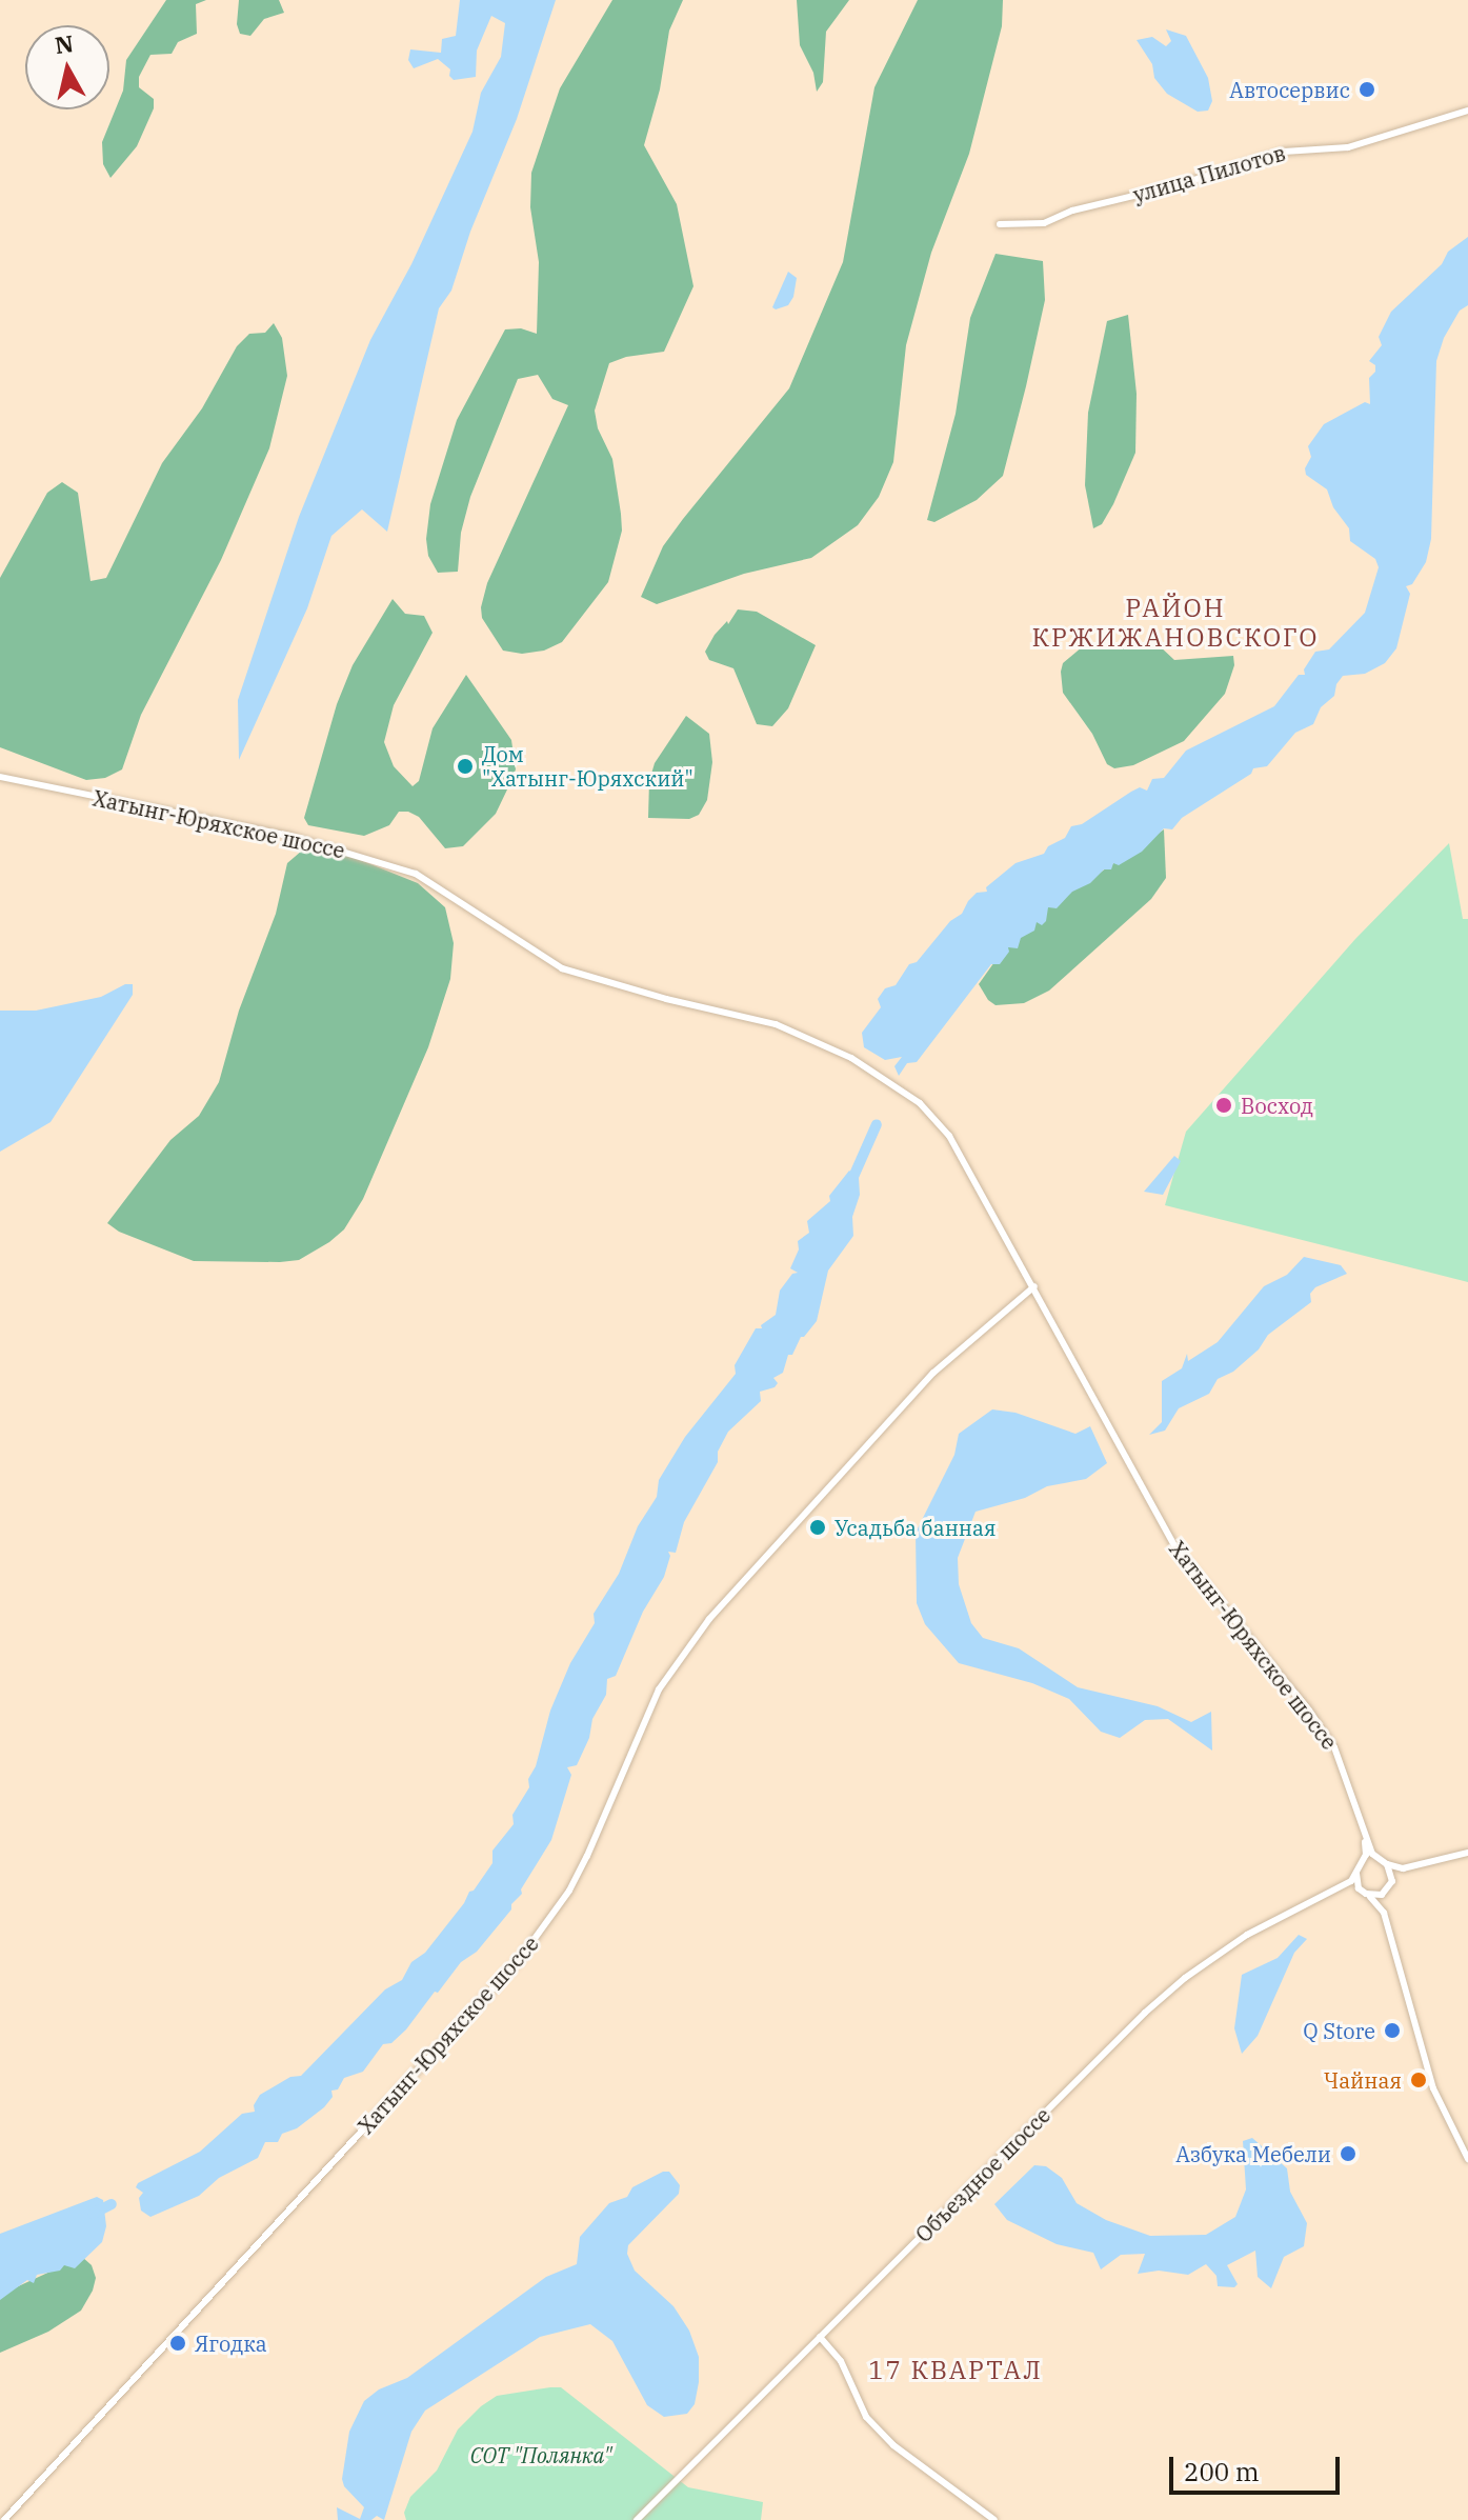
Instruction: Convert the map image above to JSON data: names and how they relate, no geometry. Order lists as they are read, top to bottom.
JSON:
{
  "streets": {
    "main road": ["улица Пилотов", "Хатынг-Юряхское шоссе", "Объездное шоссе"]
  },
  "crossings": [
    ["Хатынг-Юряхское шоссе", "Объездное шоссе"]
  ],
  "districts": ["РАЙОН КРЖИЖАНОВСКОГО", "17 КВАРТАЛ"],
  "parks": ["СОТ \"Полянка\""],
  "places": [
    "Автосервис",
    "Дом \"Хатынг-Юряхский\"",
    "Восход",
    "Усадьба банная",
    "Q Store",
    "Чайная",
    "Азбука Мебели",
    "Ягодка"
  ],
  "scale_bar": "200 m",
  "north": "top"
}
